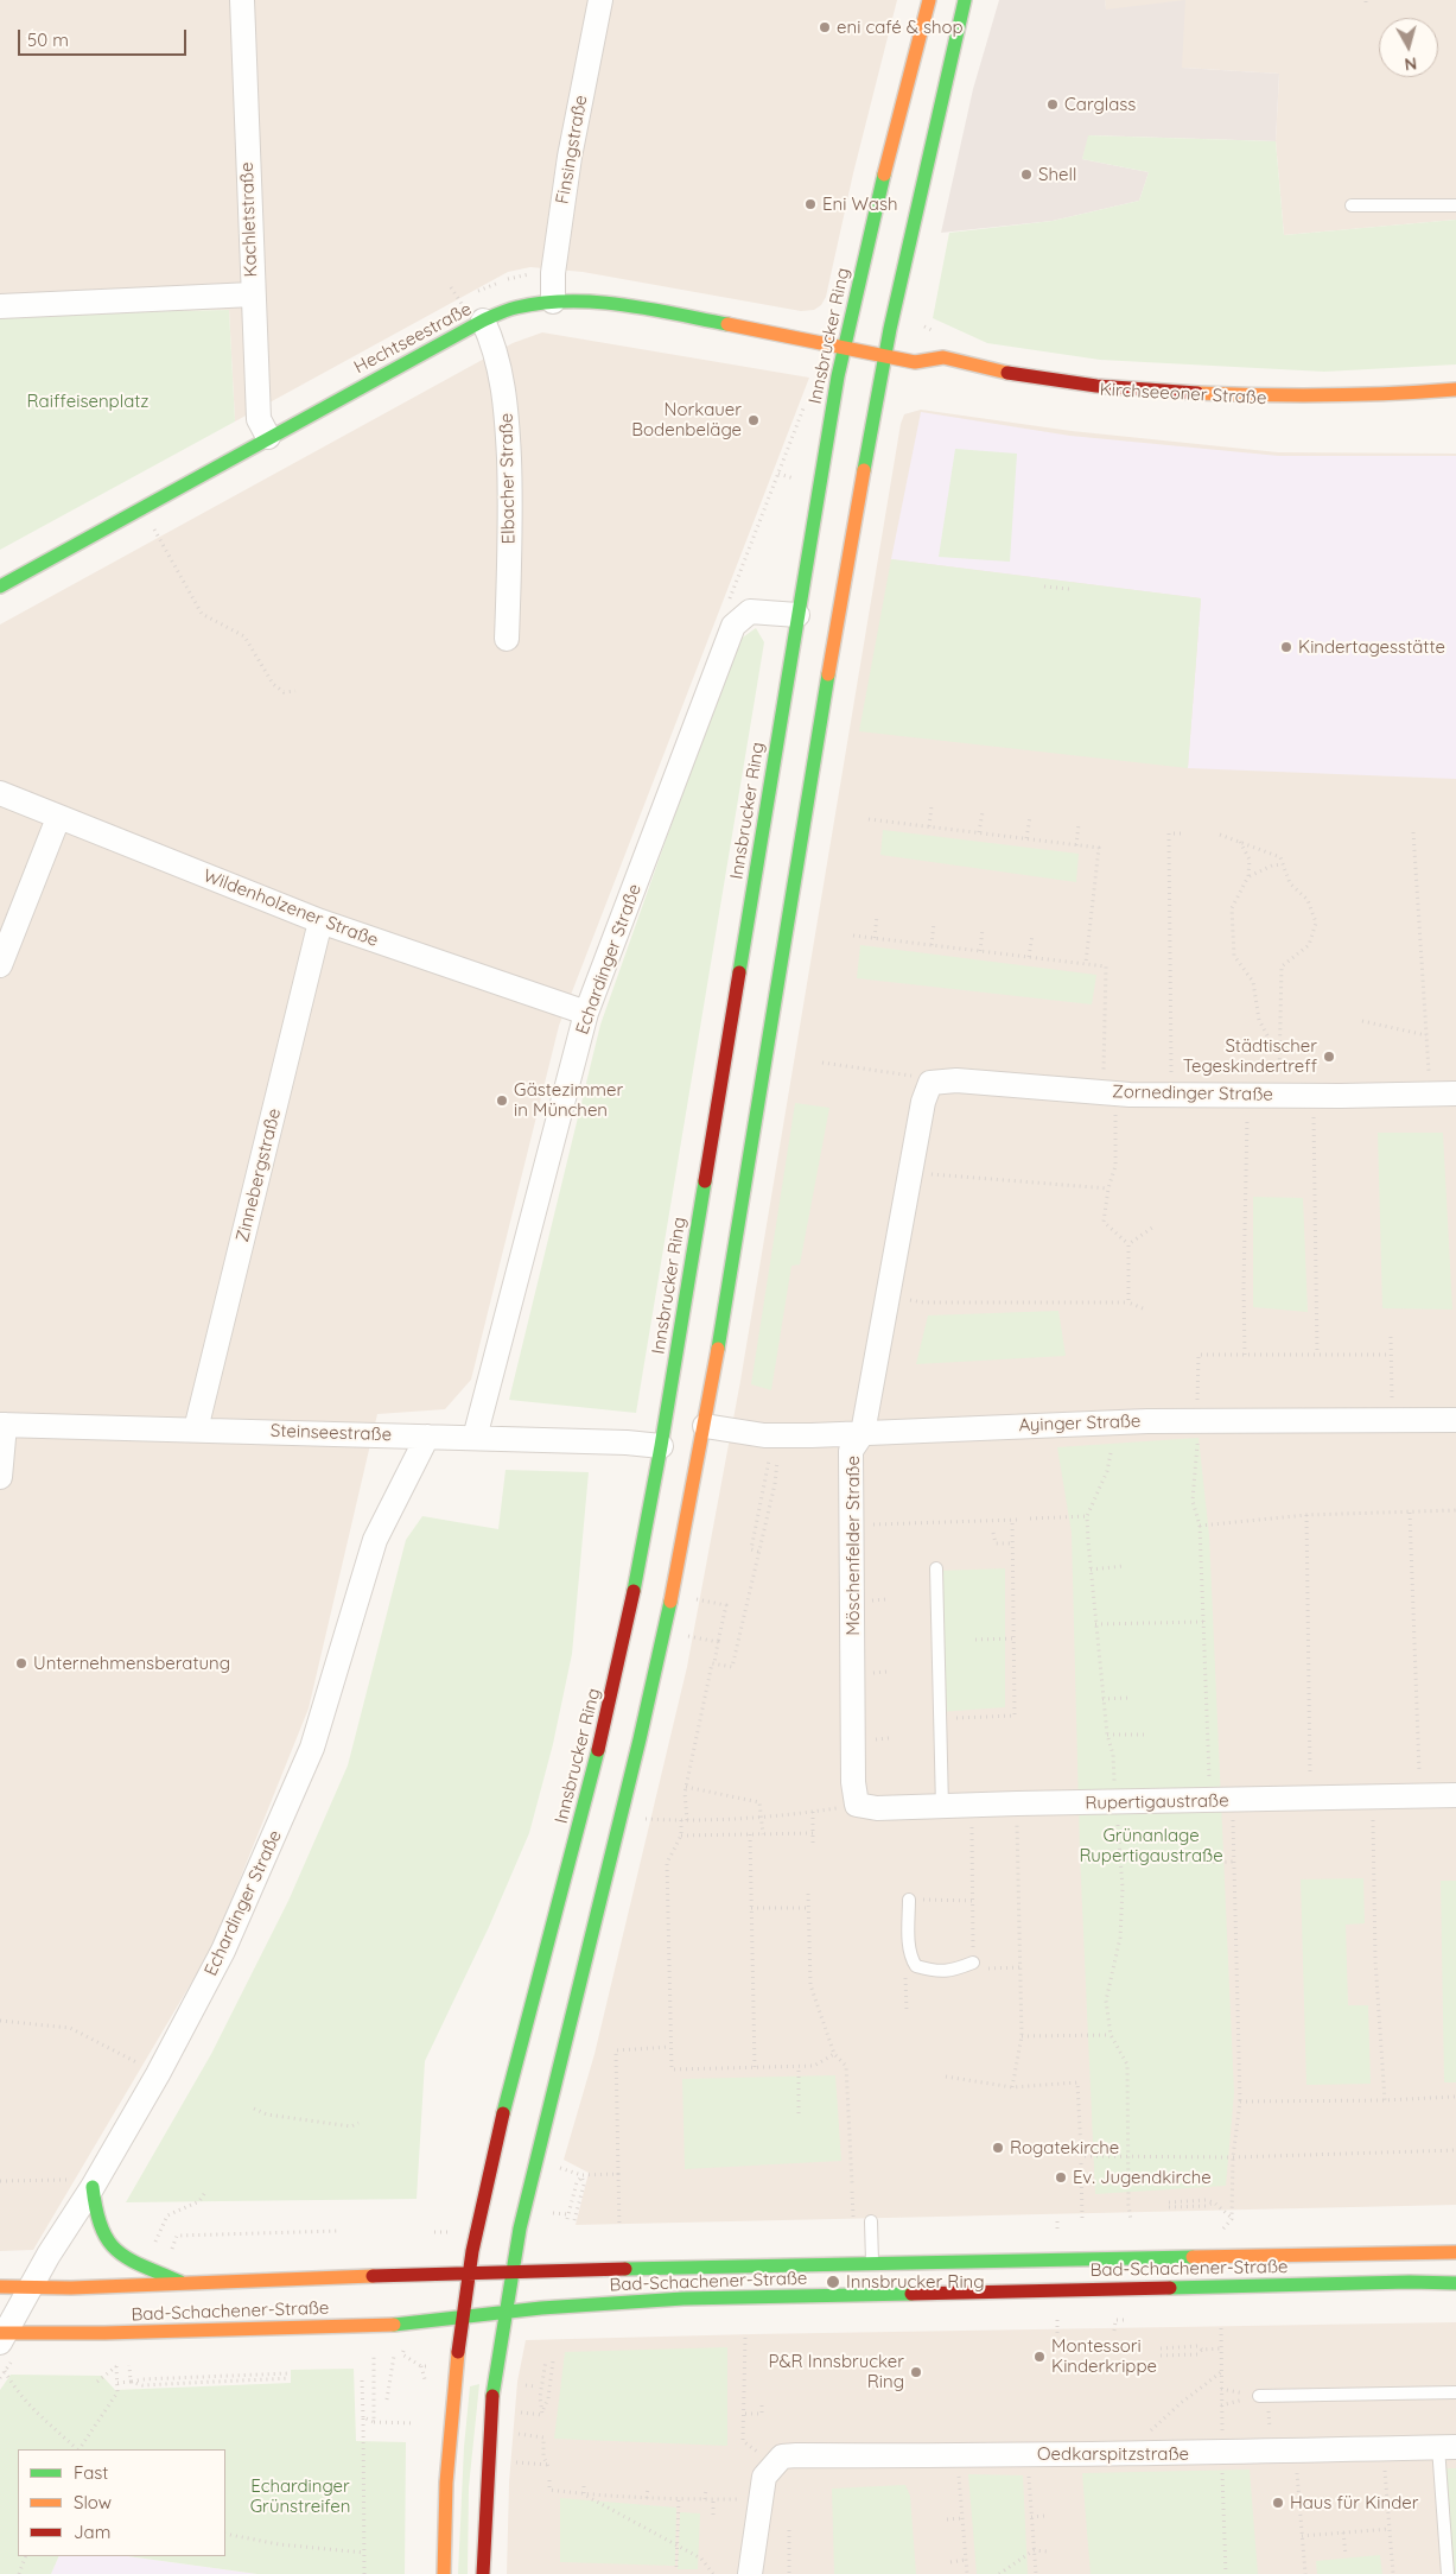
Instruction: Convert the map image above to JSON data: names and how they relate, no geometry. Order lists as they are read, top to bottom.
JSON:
{
  "streets": {
    "main road": [
      "Innsbrucker Ring",
      "Hechtseestraße",
      "Kirchseeoner Straße",
      "Bad-Schachener-Straße"
    ],
    "street": [
      "Finsingstraße",
      "Kachletstraße",
      "Elbacher Straße",
      "Wildenholzener Straße",
      "Echardinger Straße",
      "Zornedinger Straße",
      "Zinnebergstraße",
      "Ayinger Straße",
      "Steinseestraße",
      "Möschenfelder Straße",
      "Rupertigaustraße",
      "Oedkarspitzstraße"
    ]
  },
  "crossings": [
    ["Finsingstraße", "Hechtseestraße"],
    ["Kachletstraße", "Hechtseestraße"],
    ["Innsbrucker Ring", "Hechtseestraße"],
    ["Innsbrucker Ring", "Echardinger Straße"],
    ["Innsbrucker Ring", "Steinseestraße"],
    ["Innsbrucker Ring", "Bad-Schachener-Straße"],
    ["Hechtseestraße", "Kirchseeoner Straße"],
    ["Hechtseestraße", "Elbacher Straße"],
    ["Wildenholzener Straße", "Echardinger Straße"],
    ["Wildenholzener Straße", "Zinnebergstraße"],
    ["Echardinger Straße", "Steinseestraße"],
    ["Echardinger Straße", "Bad-Schachener-Straße"],
    ["Zornedinger Straße", "Möschenfelder Straße"],
    ["Zinnebergstraße", "Steinseestraße"],
    ["Ayinger Straße", "Möschenfelder Straße"],
    ["Möschenfelder Straße", "Rupertigaustraße"]
  ],
  "parks": ["Raiffeisenplatz", "Grünanlage Rupertigaustraße", "Echardinger Grünstreifen"],
  "places": [
    "eni café & shop",
    "Carglass",
    "Shell",
    "Eni Wash",
    "Norkauer Bodenbeläge",
    "Kindertagesstätte",
    "Städtischer Tegeskindertreff",
    "Gästezimmer in München",
    "Unternehmensberatung",
    "Rogatekirche",
    "Ev. Jugendkirche",
    "Innsbrucker Ring",
    "Montessori Kinderkrippe",
    "P&R Innsbrucker Ring",
    "Haus für Kinder"
  ],
  "legend": ["Fast", "Slow", "Jam"],
  "scale_bar": "50 m",
  "north": "bottom"
}
